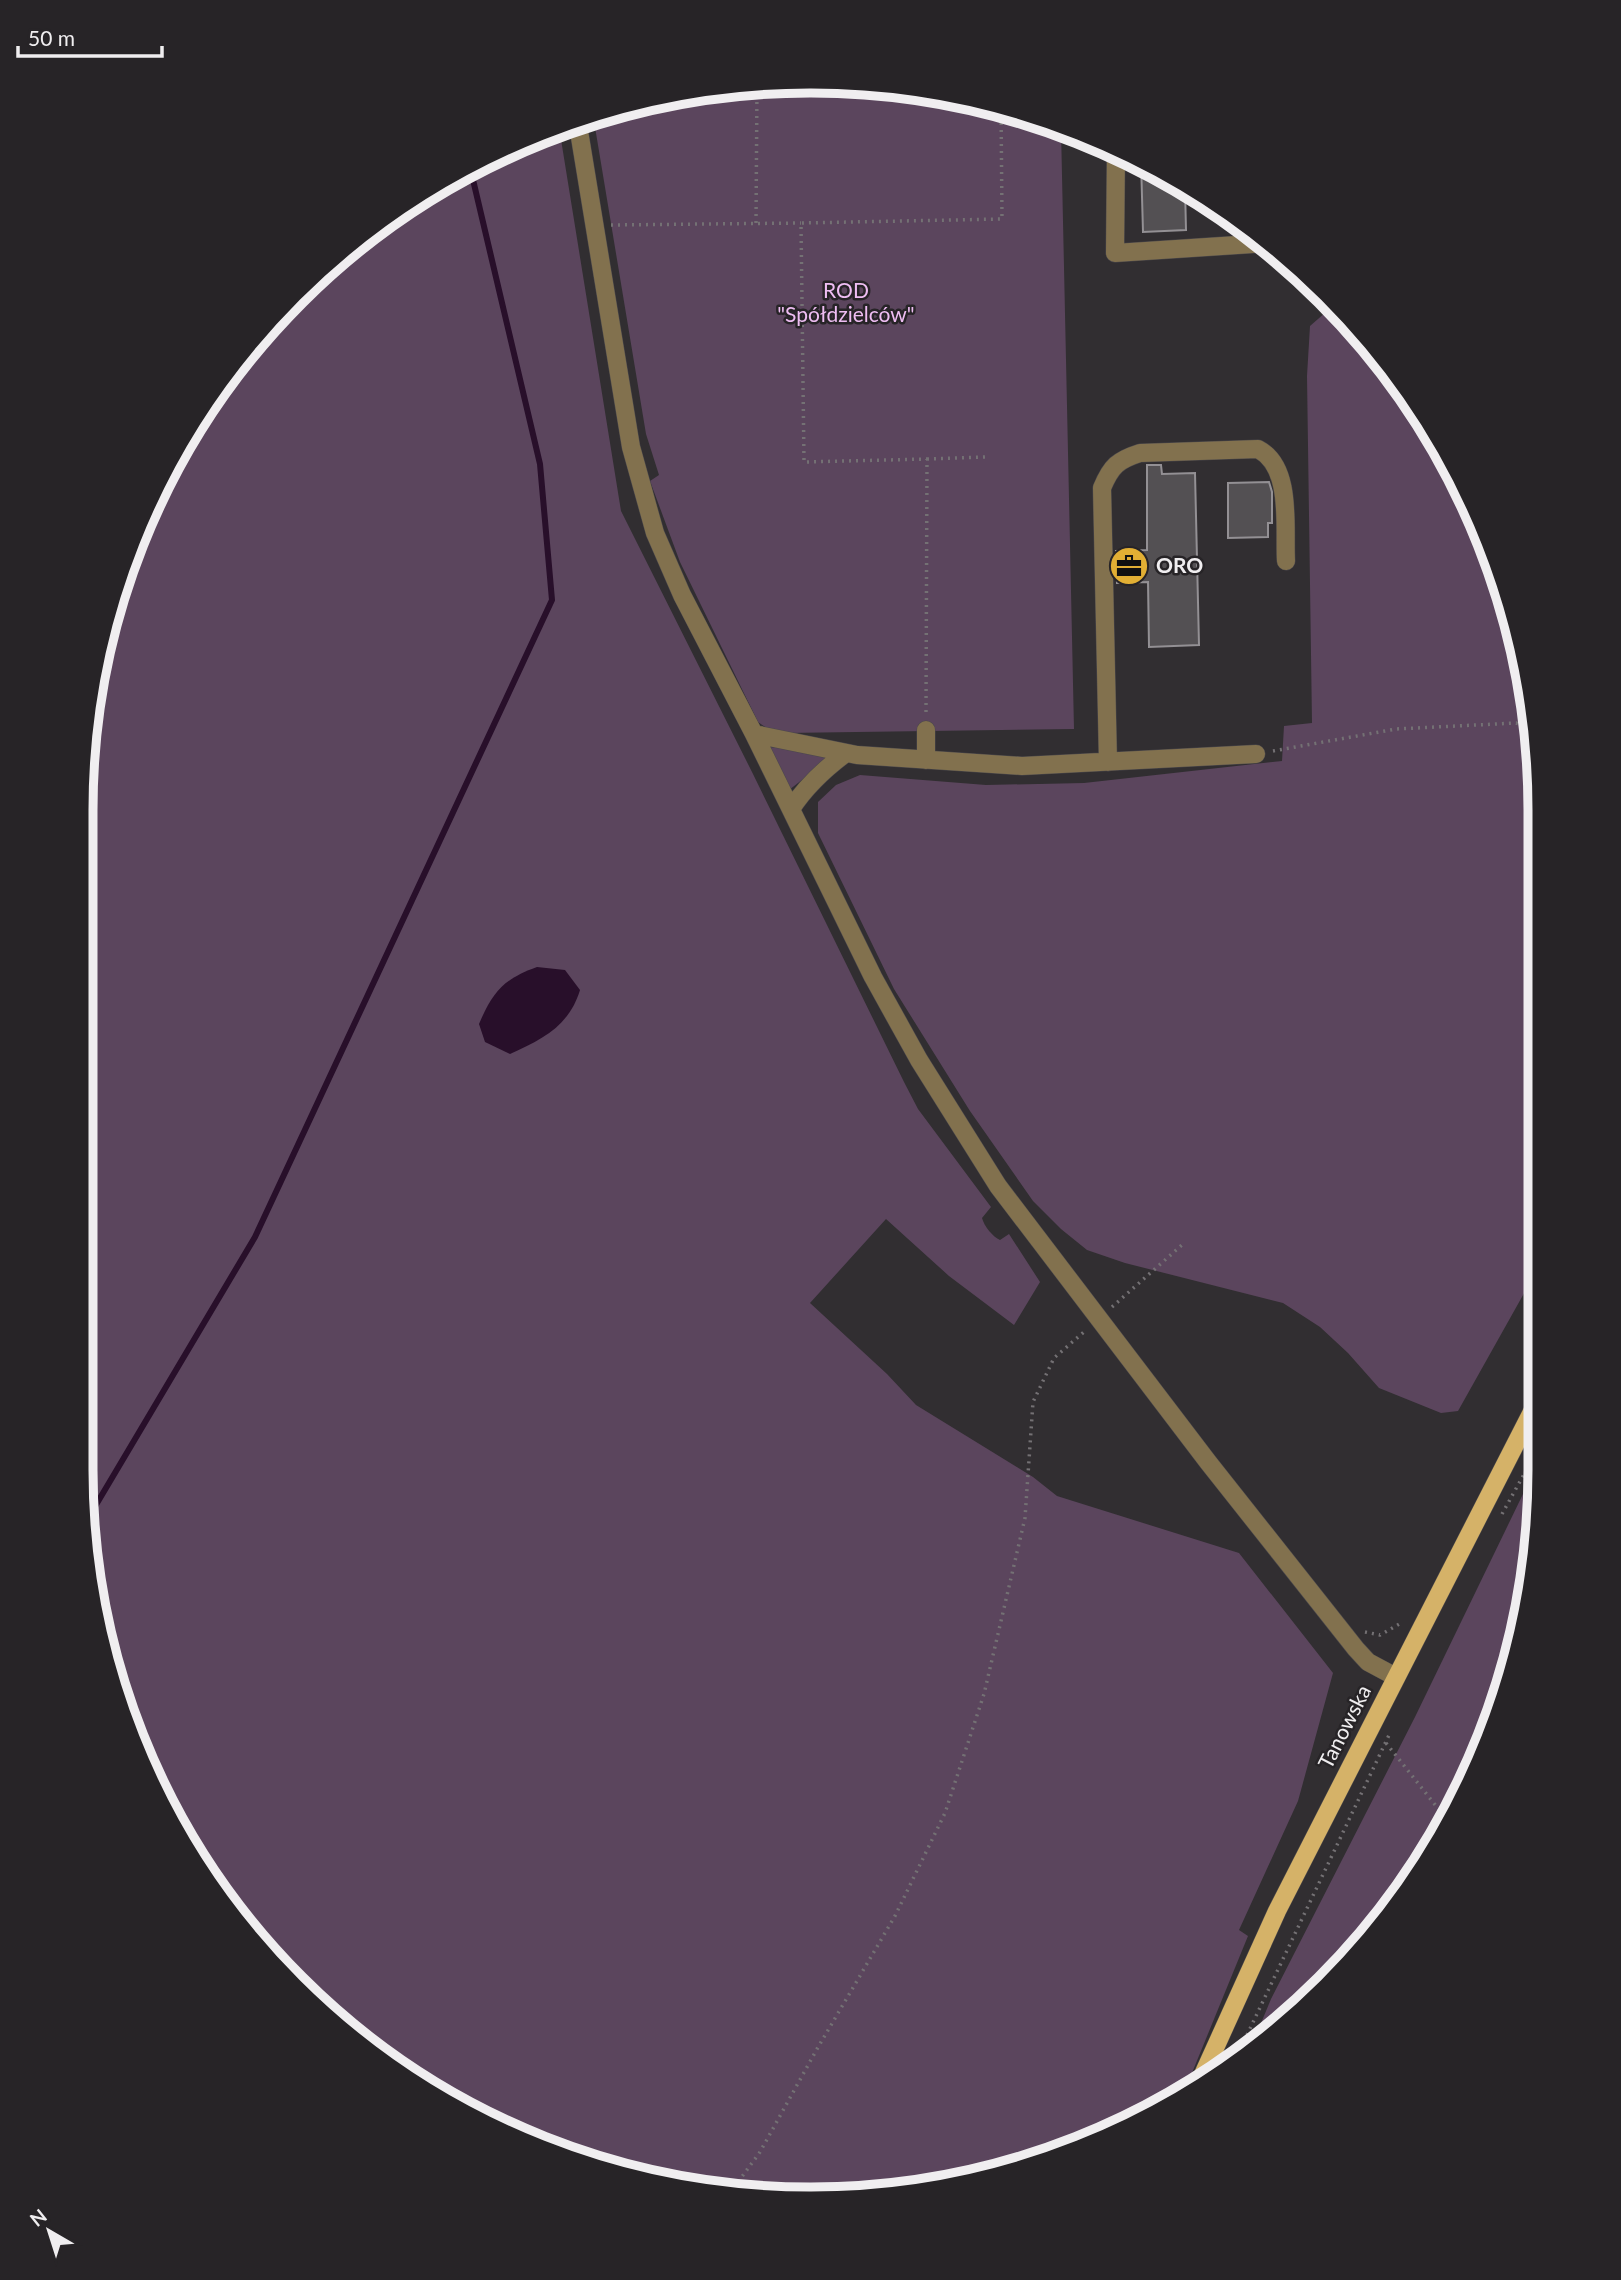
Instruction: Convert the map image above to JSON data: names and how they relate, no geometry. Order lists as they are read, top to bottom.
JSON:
{
  "streets": {
    "main road": ["Tanowska"]
  },
  "parks": ["ROD \"Spółdzielców\""],
  "places": {
    "office": ["ORO"]
  },
  "scale_bar": "50 m",
  "north": "top left"
}
